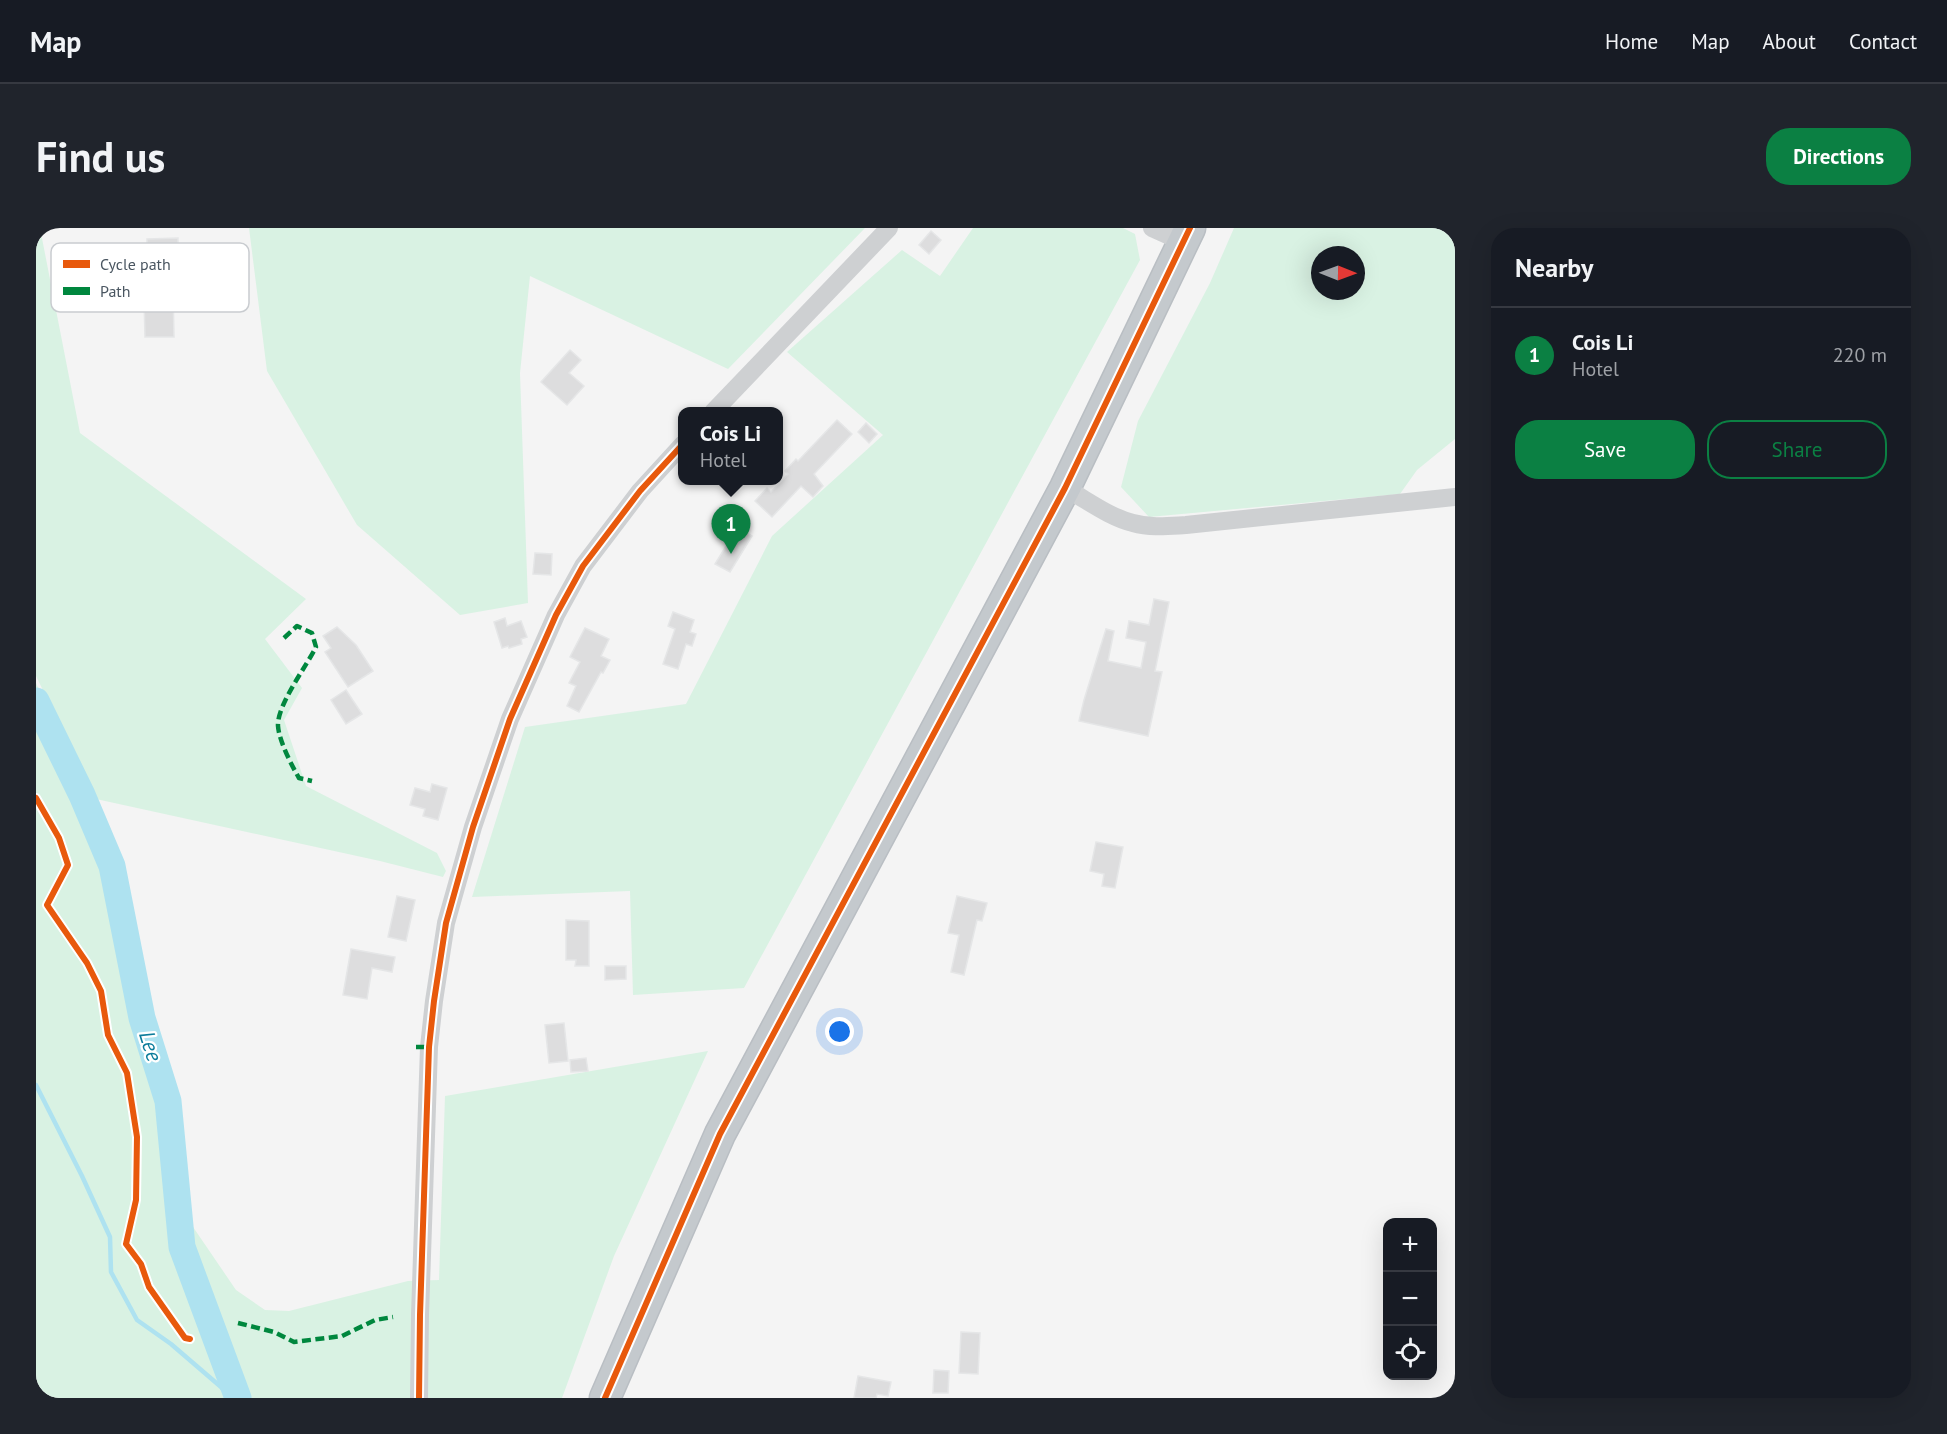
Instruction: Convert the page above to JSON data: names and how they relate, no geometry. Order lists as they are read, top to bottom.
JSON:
{
  "water": ["Lee"],
  "legend": ["Cycle path", "Path"],
  "north": "right",
  "page": {
    "header": "Map",
    "nav": [
      "Home",
      "Map",
      "About",
      "Contact"
    ],
    "buttons": [
      "Directions",
      ["Save", "Share"]
    ],
    "title": "Find us",
    "heading": "Nearby",
    "list": [
      {
        "mark": "1",
        "name": "Cois Li",
        "note": "Hotel",
        "value": "220 m"
      }
    ],
    "popup": ["Cois Li", "Hotel"],
    "pins": "1",
    "map_buttons": ["+", "−"]
  }
}
